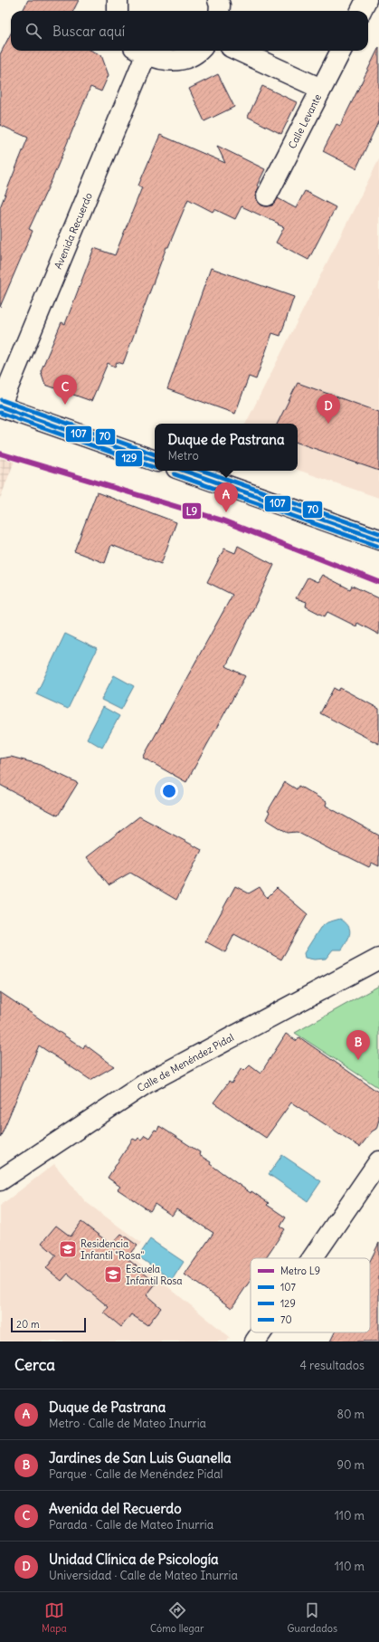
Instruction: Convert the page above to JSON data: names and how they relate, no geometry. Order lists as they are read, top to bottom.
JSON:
{
  "streets": {
    "street": ["Calle Levante", "Avenida Recuerdo", "Calle de Menéndez Pidal"]
  },
  "places": {
    "school or university": ["Residencia Infantil \"Rosa\"", "Escuela Infantil Rosa"]
  },
  "lines": [
    "transit line 70",
    "transit line 107",
    "transit line 129",
    "metro line L9"
  ],
  "legend": [
    "Metro L9",
    "107",
    "129",
    "70"
  ],
  "scale_bar": "20 m",
  "page": {
    "search": "Buscar aquí",
    "pins": [
      "C",
      "D",
      "A",
      "B"
    ],
    "popup": ["Duque de Pastrana", "Metro"],
    "scale": "20 m",
    "heading": ["Cerca", "4 resultados"],
    "list": [
      {
        "mark": "A",
        "name": "Duque de Pastrana",
        "note": "Metro · Calle de Mateo Inurria",
        "value": "80 m"
      },
      {
        "mark": "B",
        "name": "Jardines de San Luis Guanella",
        "note": "Parque · Calle de Menéndez Pidal",
        "value": "90 m"
      },
      {
        "mark": "C",
        "name": "Avenida del Recuerdo",
        "note": "Parada · Calle de Mateo Inurria",
        "value": "110 m"
      },
      {
        "mark": "D",
        "name": "Unidad Clínica de Psicología",
        "note": "Universidad · Calle de Mateo Inurria",
        "value": "110 m"
      }
    ],
    "nav": ["Mapa", "Cómo llegar", "Guardados"]
  }
}
